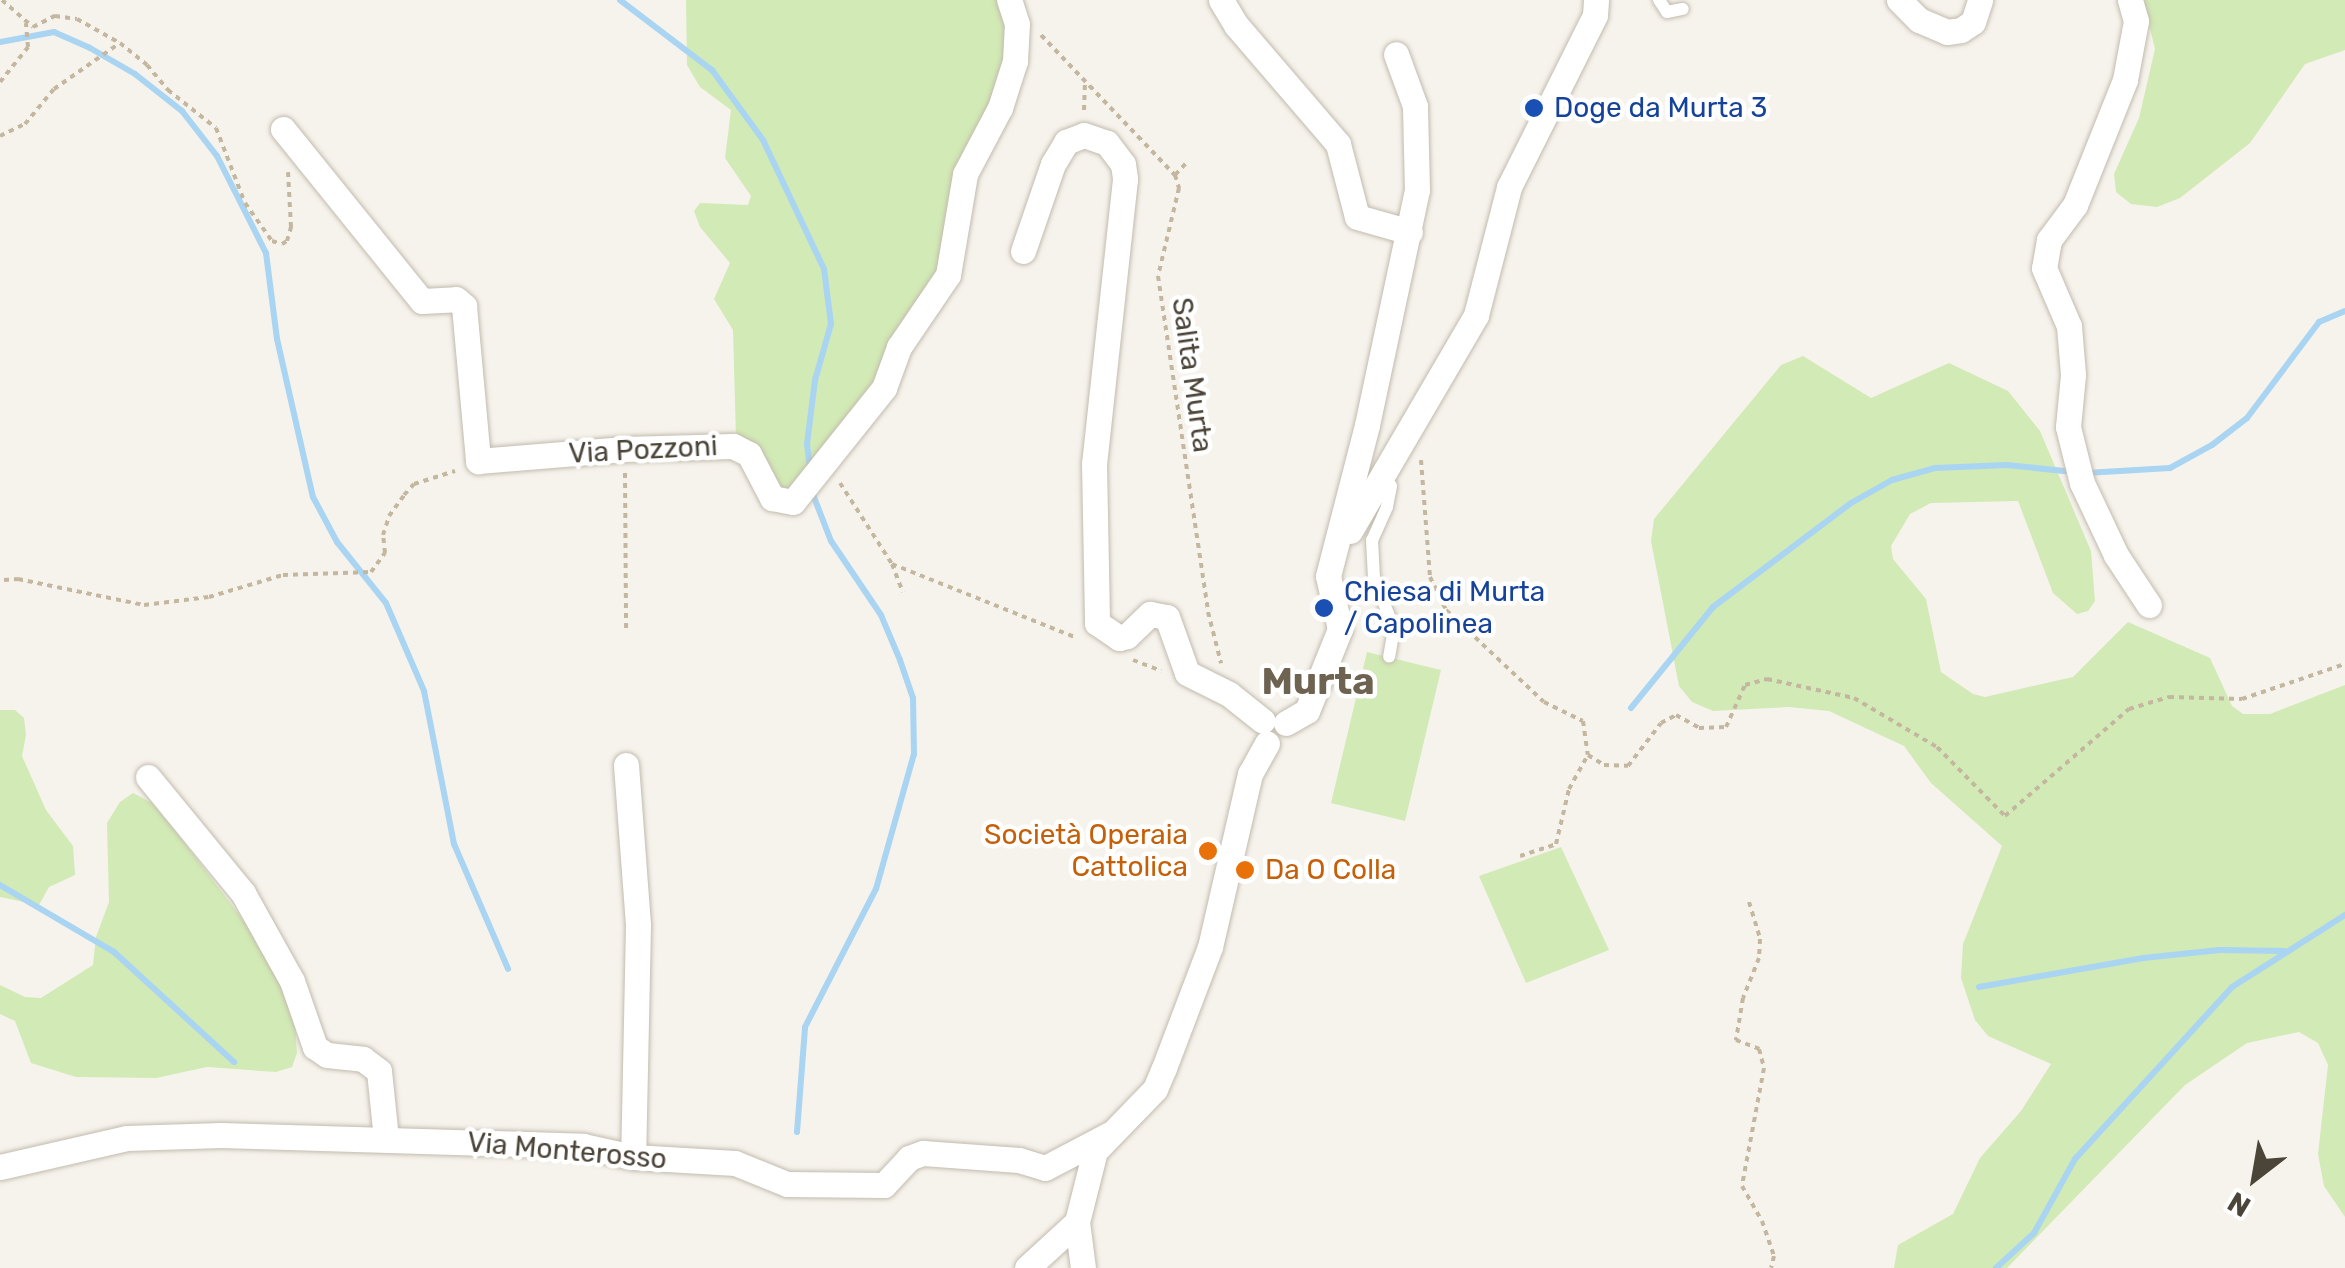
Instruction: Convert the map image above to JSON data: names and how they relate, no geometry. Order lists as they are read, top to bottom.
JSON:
{
  "streets": {
    "street": ["Via Pozzoni", "Via Monterosso"],
    "path": ["Salita Murta"]
  },
  "districts": ["Murta"],
  "places": [
    "Doge da Murta 3",
    "Chiesa di Murta / Capolinea",
    "Società Operaia Cattolica",
    "Da O Colla"
  ],
  "north": "bottom left"
}
